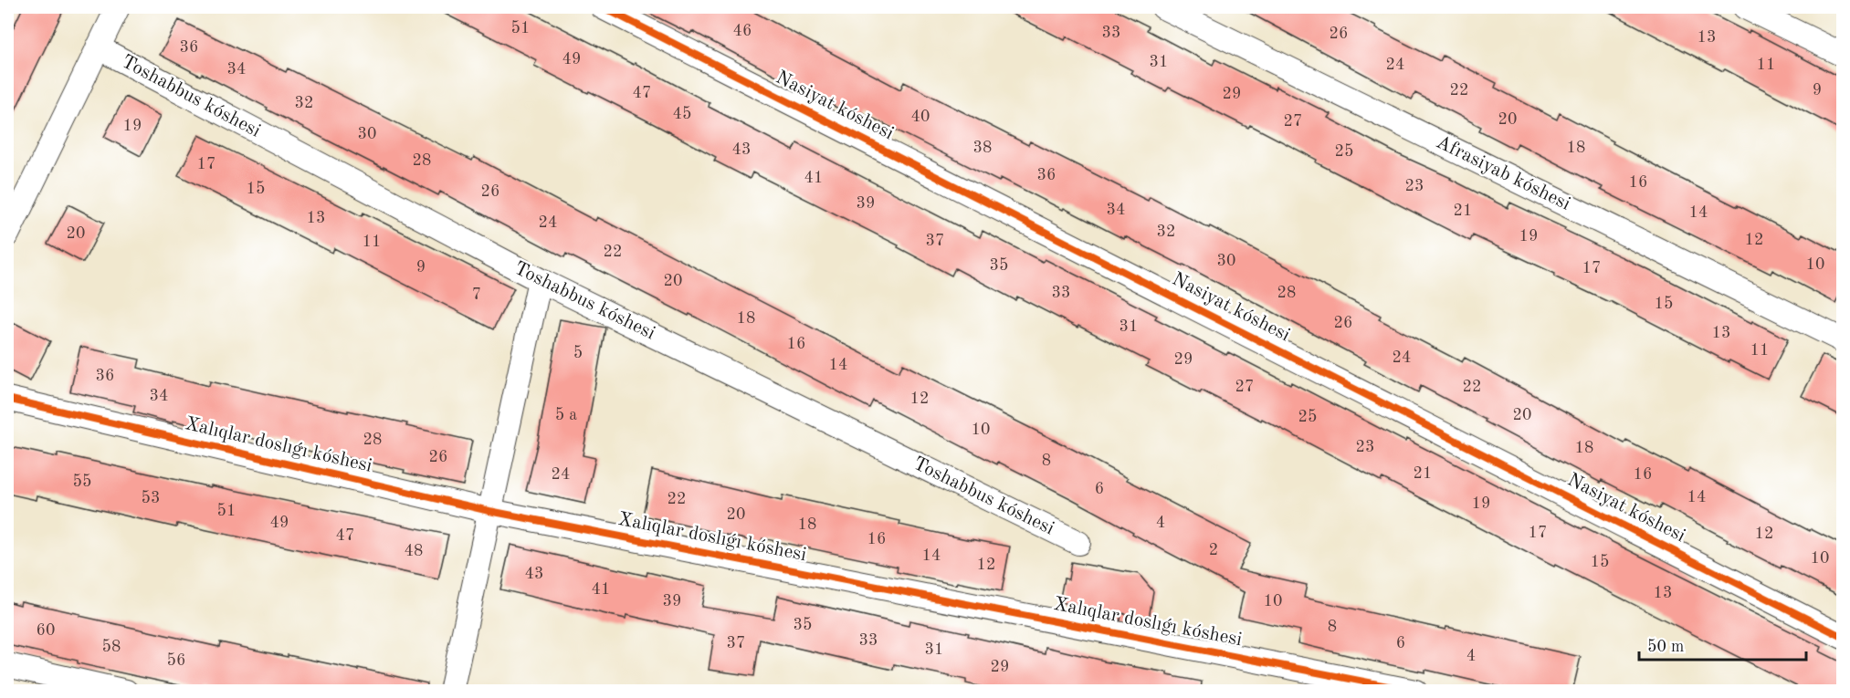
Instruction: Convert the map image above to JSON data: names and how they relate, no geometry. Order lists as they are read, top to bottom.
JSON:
{
  "streets": {
    "street": [
      "Toshabbus kóshesi",
      "Nasiyat kóshesi",
      "Afrasiyab kóshesi",
      "Xalıqlar doslıǵı kóshesi"
    ]
  },
  "house_numbers": [
    "51",
    "46",
    "33",
    "26",
    "13",
    "36",
    "49",
    "31",
    "24",
    "11",
    "34",
    "22",
    "9",
    "47",
    "29",
    "32",
    "45",
    "40",
    "20",
    "27",
    "19",
    "30",
    "38",
    "18",
    "43",
    "25",
    "28",
    "17",
    "36",
    "41",
    "16",
    "23",
    "15",
    "26",
    "39",
    "34",
    "21",
    "14",
    "13",
    "24",
    "32",
    "20",
    "19",
    "12",
    "37",
    "11",
    "22",
    "30",
    "10",
    "35",
    "9",
    "17",
    "20",
    "33",
    "28",
    "7",
    "15",
    "18",
    "26",
    "31",
    "13",
    "16",
    "11",
    "5",
    "24",
    "29",
    "14",
    "36",
    "27",
    "22",
    "34",
    "12",
    "5 а",
    "20",
    "25",
    "10",
    "28",
    "23",
    "18",
    "26",
    "8",
    "21",
    "24",
    "16",
    "55",
    "6",
    "14",
    "53",
    "22",
    "19",
    "51",
    "20",
    "49",
    "4",
    "18",
    "17",
    "12",
    "47",
    "16",
    "2",
    "48",
    "14",
    "10",
    "15",
    "12",
    "43",
    "41",
    "13",
    "39",
    "10",
    "35",
    "8",
    "60",
    "33",
    "37",
    "6",
    "58",
    "31",
    "4",
    "56",
    "29"
  ],
  "scale_bar": "50 m"
}
